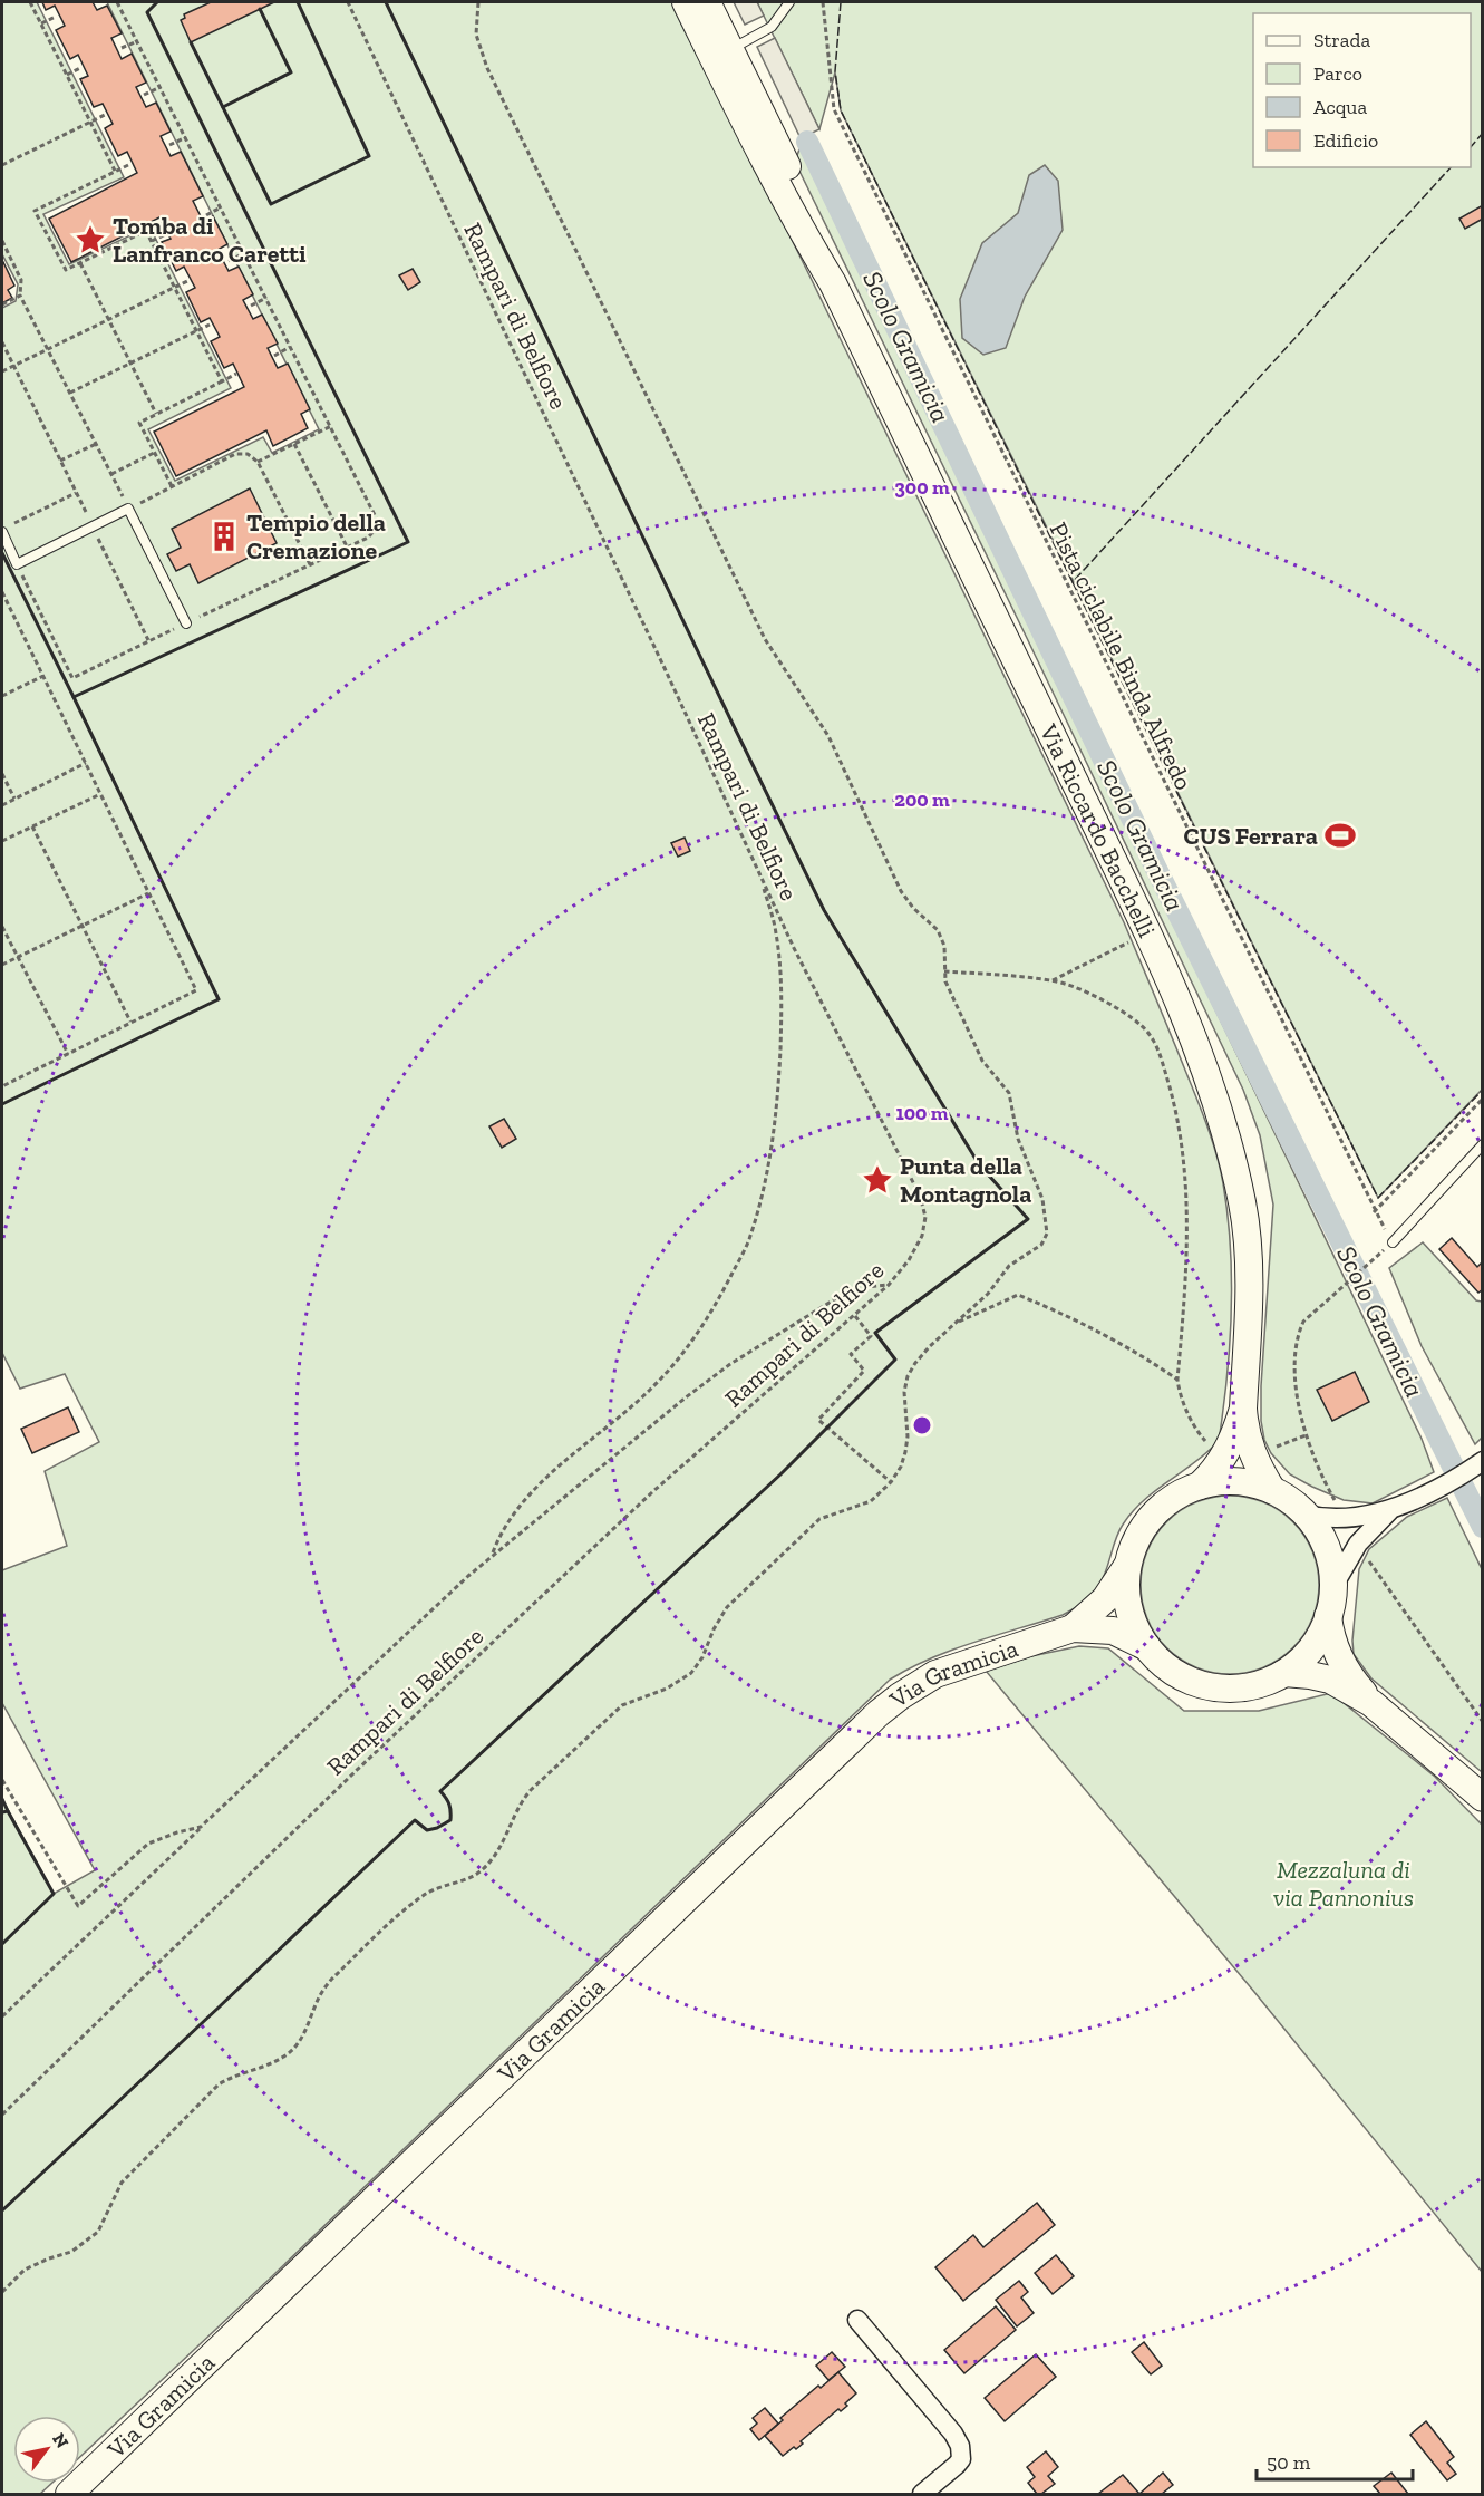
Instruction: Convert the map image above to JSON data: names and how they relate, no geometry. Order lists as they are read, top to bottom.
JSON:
{
  "streets": {
    "main road": ["Via Riccardo Bacchelli", "Via Gramicia"],
    "path": ["Rampari di Belfiore", "Pista ciclabile Binda Alfredo"]
  },
  "crossings": [
    ["Via Riccardo Bacchelli", "Via Gramicia"]
  ],
  "water": ["Scolo Gramicia"],
  "parks": ["Mezzaluna di via Pannonius"],
  "places": {
    "place": ["Tomba di Lanfranco Caretti", "Punta della Montagnola"],
    "building": ["Tempio della Cremazione"],
    "sports": ["CUS Ferrara"]
  },
  "legend": [
    "Strada",
    "Parco",
    "Acqua",
    "Edificio"
  ],
  "scale_bar": "50 m",
  "north": "top right",
  "rings": ["300 m", "200 m", "100 m"]
}
